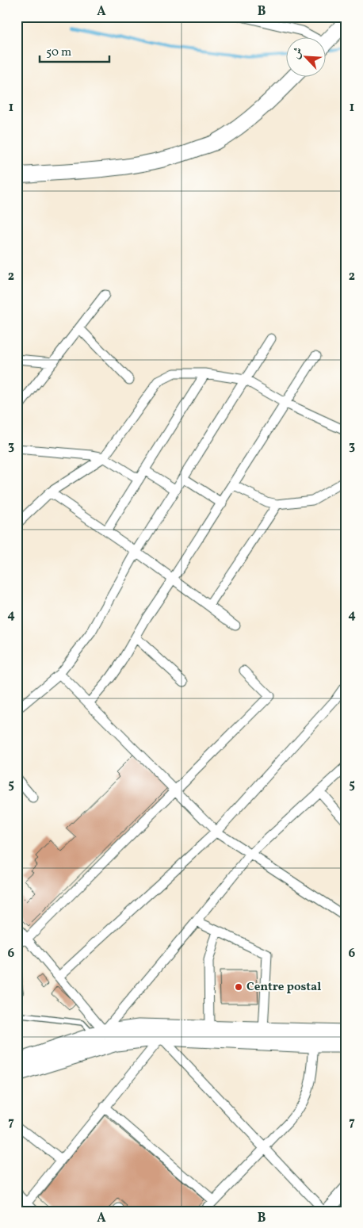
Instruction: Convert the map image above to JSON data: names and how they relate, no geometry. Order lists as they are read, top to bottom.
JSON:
{
  "places": ["Centre postal"],
  "scale_bar": "50 m",
  "north": "top left",
  "grid": {
    "columns": ["A", "B"],
    "rows": [
      "1",
      "2",
      "3",
      "4",
      "5",
      "6",
      "7"
    ]
  }
}
